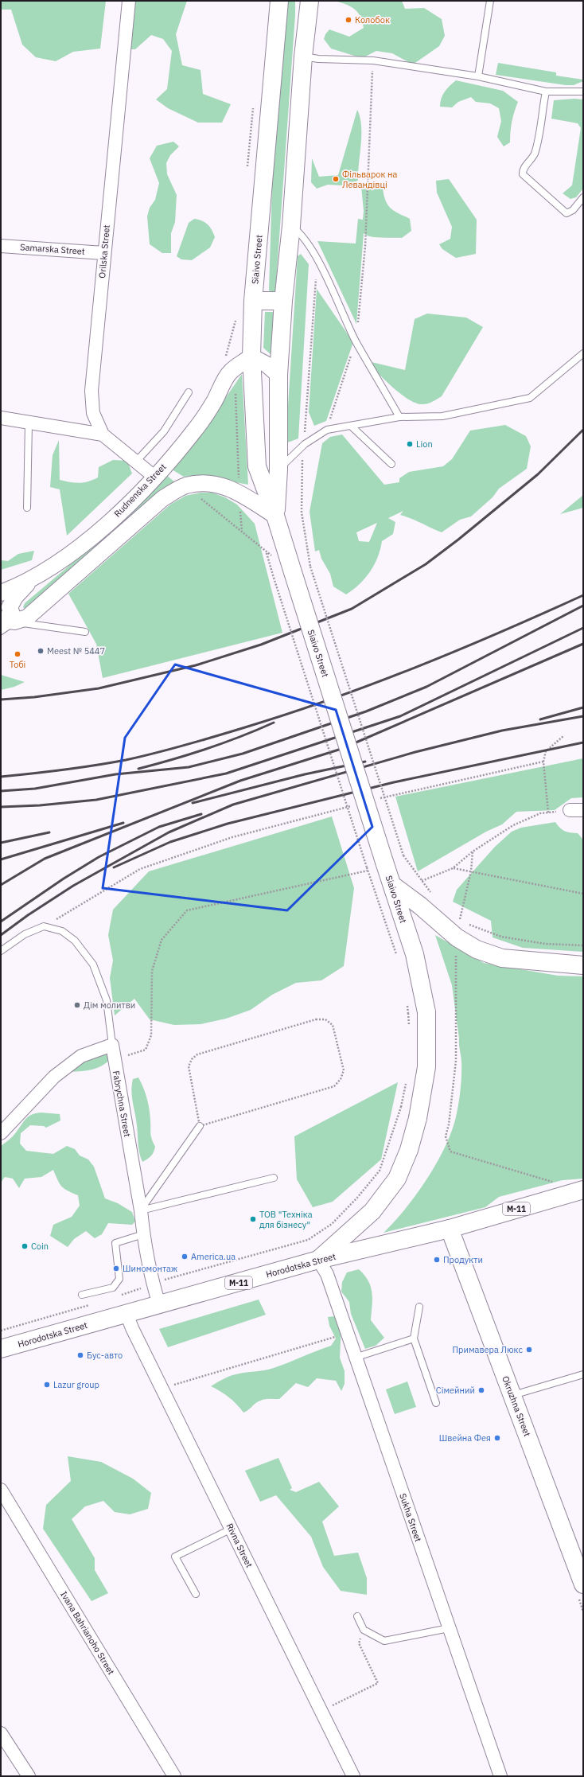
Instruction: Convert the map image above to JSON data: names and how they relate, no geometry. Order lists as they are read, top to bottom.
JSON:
{
  "streets": {
    "main road": [
      "Siaivo Street",
      "М-11",
      "Horodotska Street",
      "Okruzhna Street"
    ],
    "street": [
      "Samarska Street",
      "Orilska Street",
      "Rudnenska Street",
      "Fabrychna Street",
      "Sukha Street",
      "Rivna Street",
      "Ivana Bahrianoho Street"
    ]
  },
  "crossings": [
    ["Samarska Street", "Orilska Street"],
    ["Orilska Street", "Rudnenska Street"],
    ["Siaivo Street", "Rudnenska Street"],
    ["Siaivo Street", "Horodotska Street"],
    ["Siaivo Street", "Sukha Street"],
    ["Fabrychna Street", "Horodotska Street"],
    ["Horodotska Street", "Okruzhna Street"],
    ["Horodotska Street", "Sukha Street"],
    ["Horodotska Street", "Rivna Street"]
  ],
  "places": [
    "Колобок",
    "Фільварок на Левандівці",
    "Lion",
    "Meest № 5447",
    "Тобі",
    "Дім молитви",
    "ТОВ \"Техніка для бізнесу\"",
    "Coin",
    "America.ua",
    "Продукти",
    "Шиномонтаж",
    "Примавера Люкс",
    "Бус-авто",
    "Lazur group",
    "Сімейний",
    "Швейна Фея"
  ]
}
